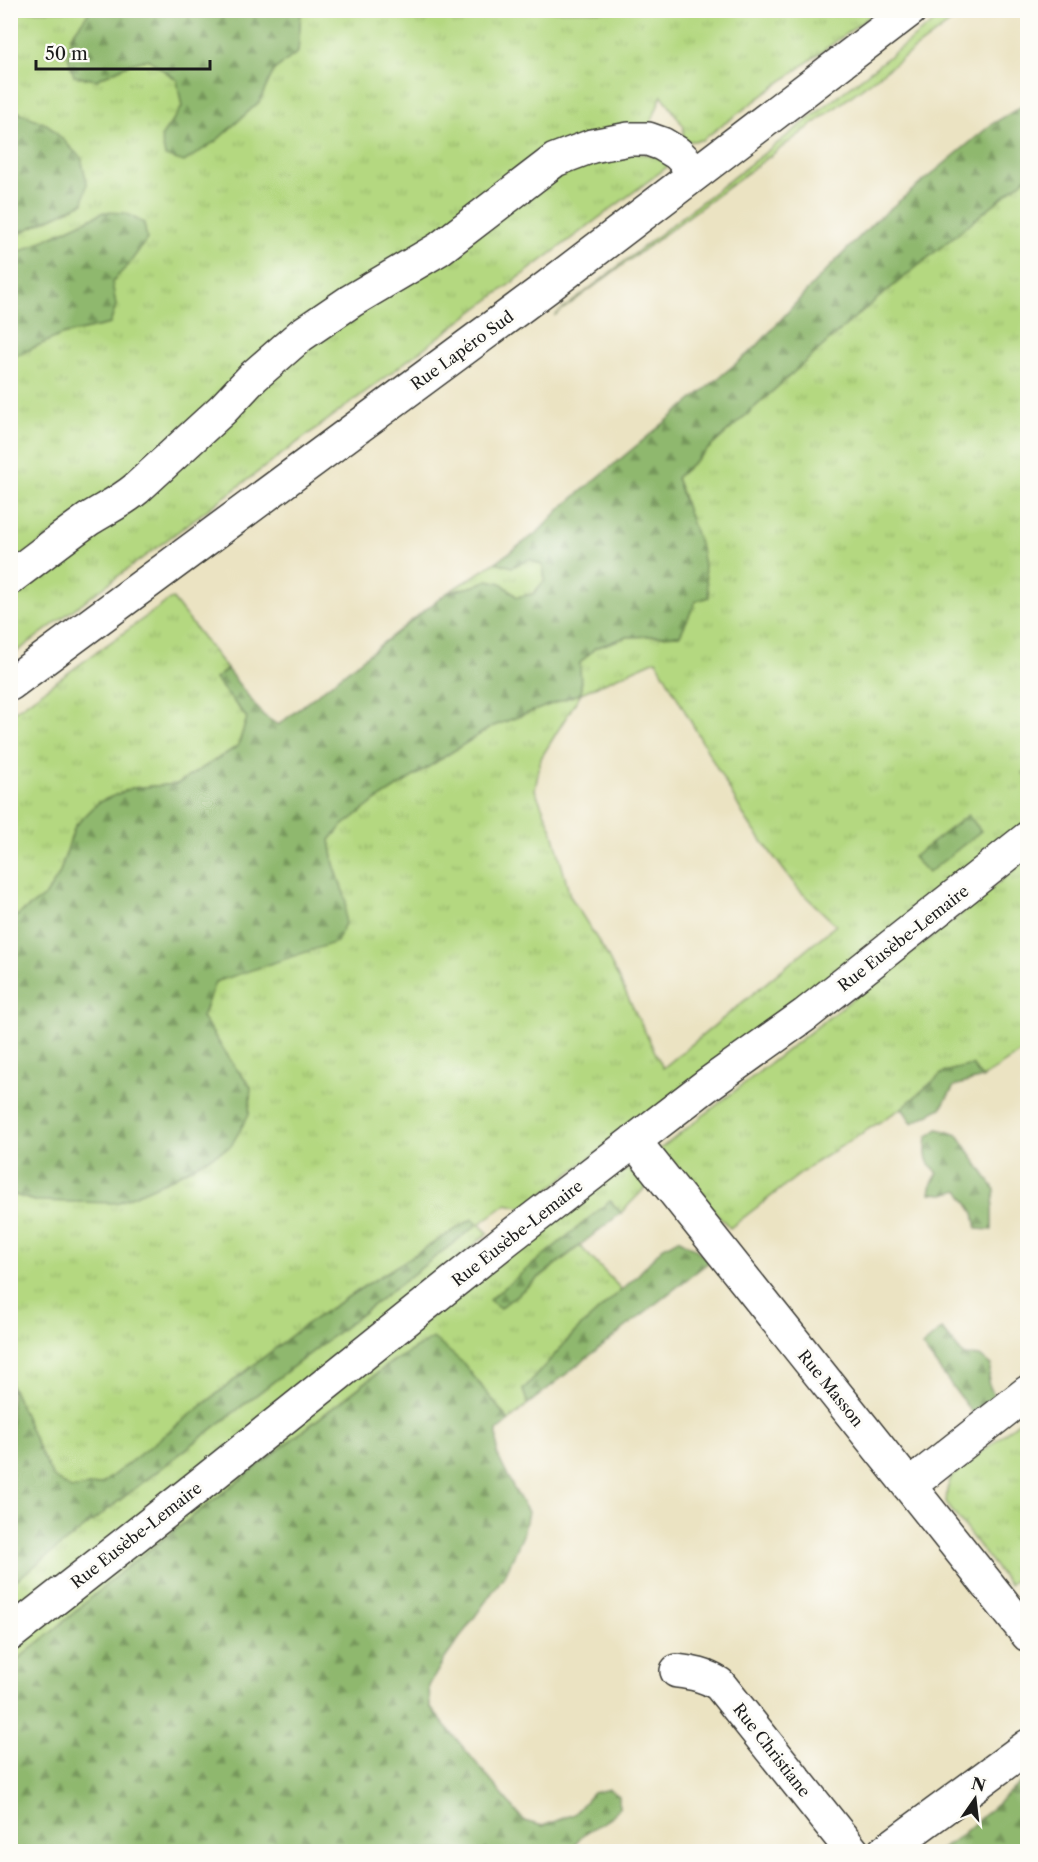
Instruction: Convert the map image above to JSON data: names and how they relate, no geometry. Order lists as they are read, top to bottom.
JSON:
{
  "streets": {
    "street": [
      "Rue Lapéro Sud",
      "Rue Eusèbe-Lemaire",
      "Rue Masson",
      "Rue Christiane"
    ]
  },
  "crossings": [
    ["Rue Eusèbe-Lemaire", "Rue Masson"]
  ],
  "scale_bar": "50 m",
  "north": "top"
}
